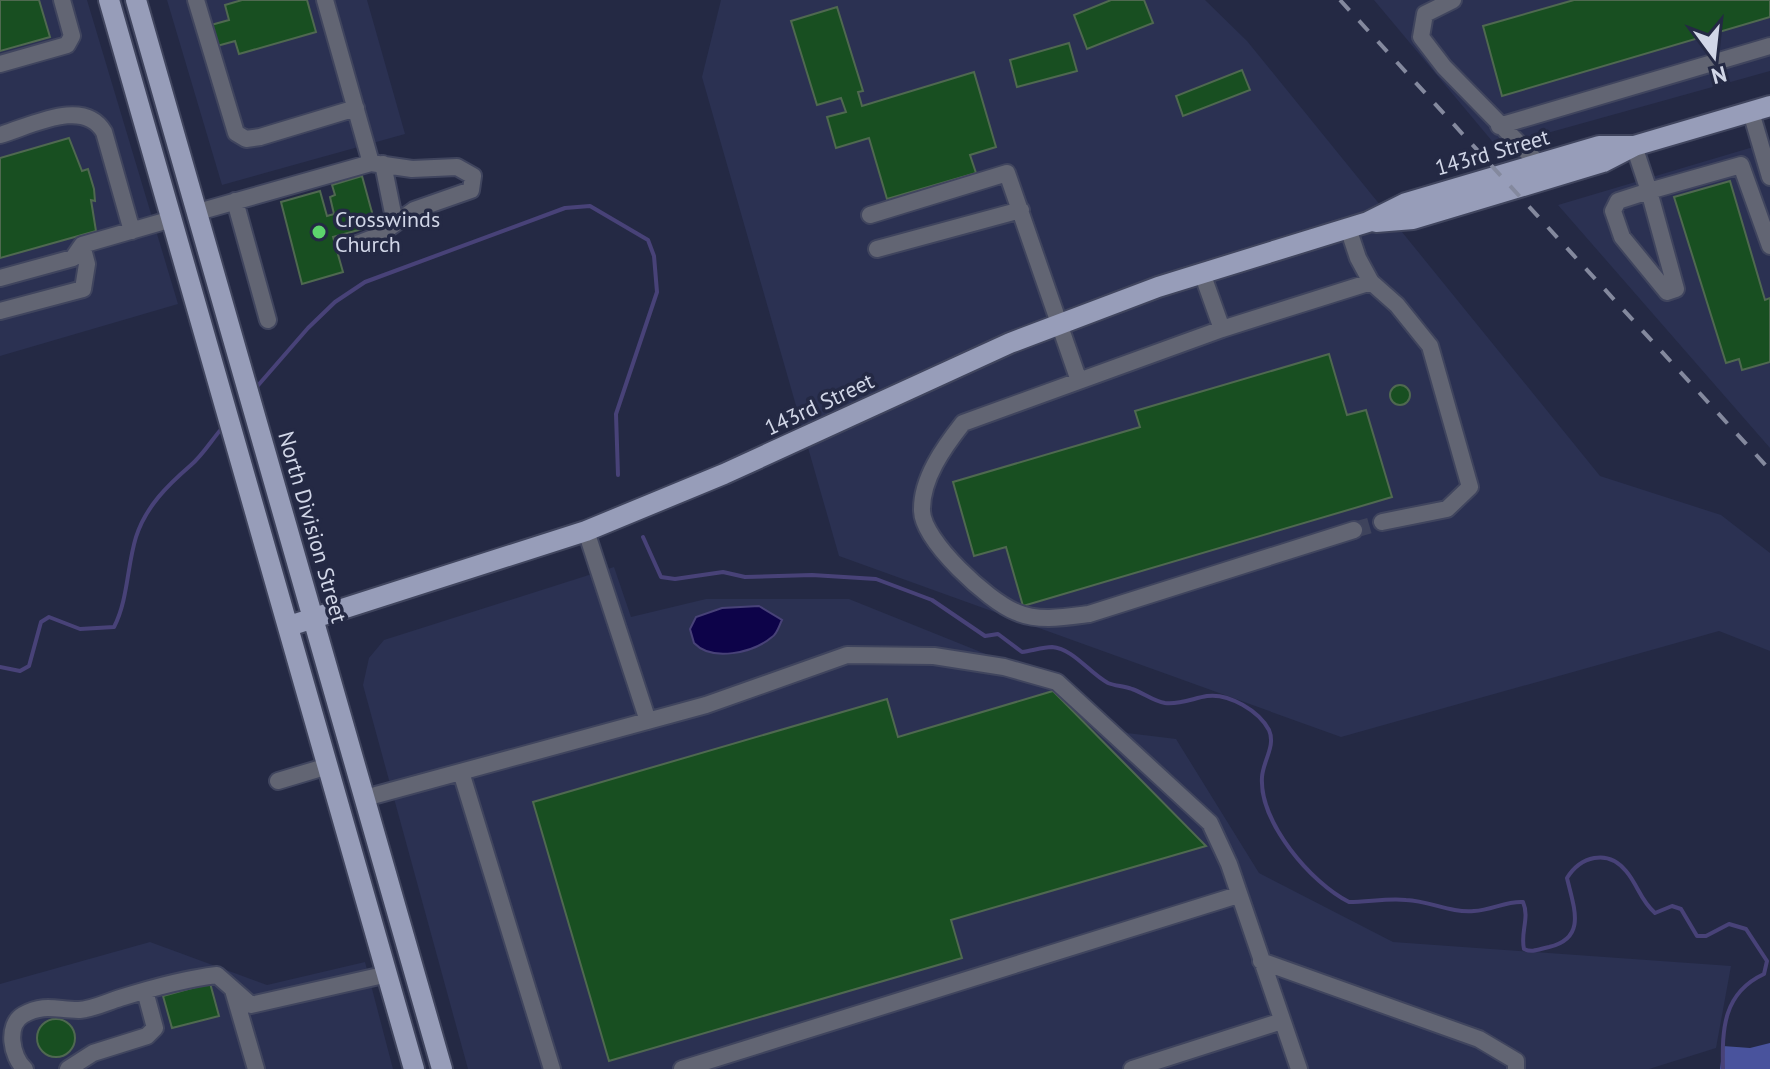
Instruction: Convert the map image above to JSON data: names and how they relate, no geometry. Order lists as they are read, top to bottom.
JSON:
{
  "streets": {
    "main road": ["143rd Street", "North Division Street"]
  },
  "crossings": [
    ["143rd Street", "North Division Street"]
  ],
  "places": ["Crosswinds Church"],
  "north": "bottom"
}
